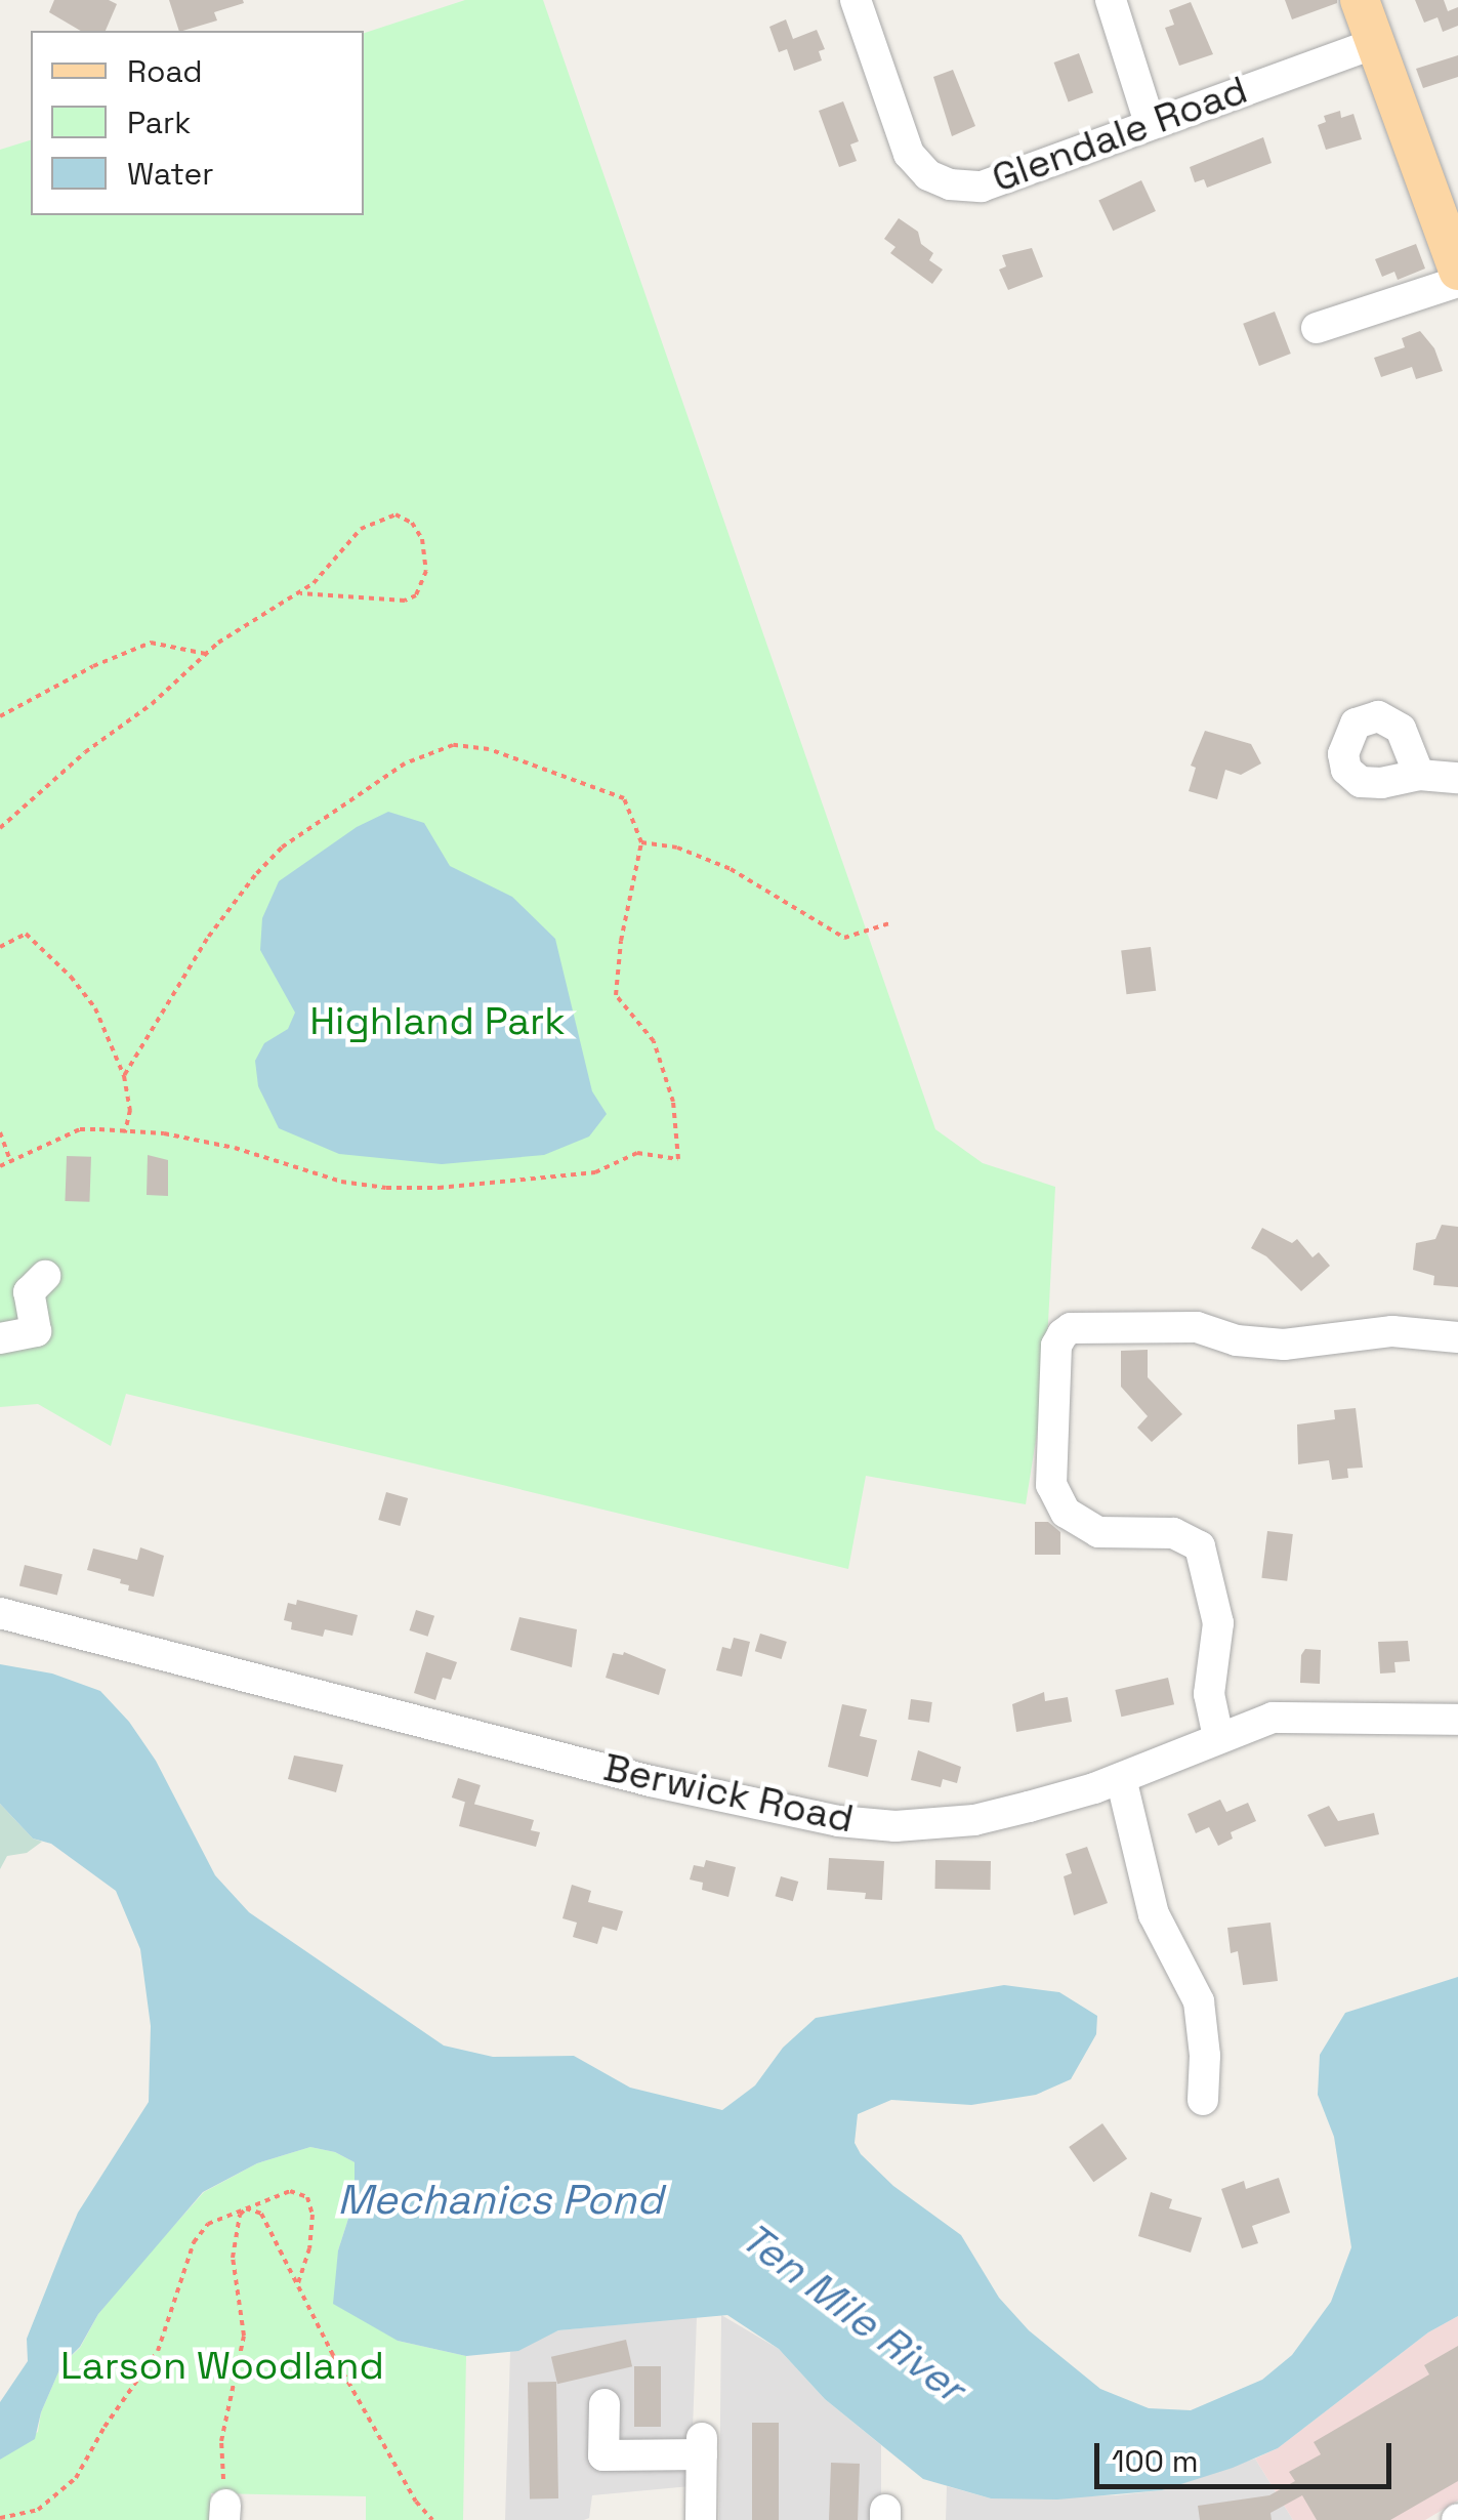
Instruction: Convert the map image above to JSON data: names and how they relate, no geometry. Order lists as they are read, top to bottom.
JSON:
{
  "streets": {
    "street": ["Glendale Road", "Berwick Road"]
  },
  "water": ["Mechanics Pond", "Ten Mile River"],
  "parks": ["Highland Park", "Larson Woodland"],
  "legend": ["Road", "Park", "Water"],
  "scale_bar": "100 m"
}
